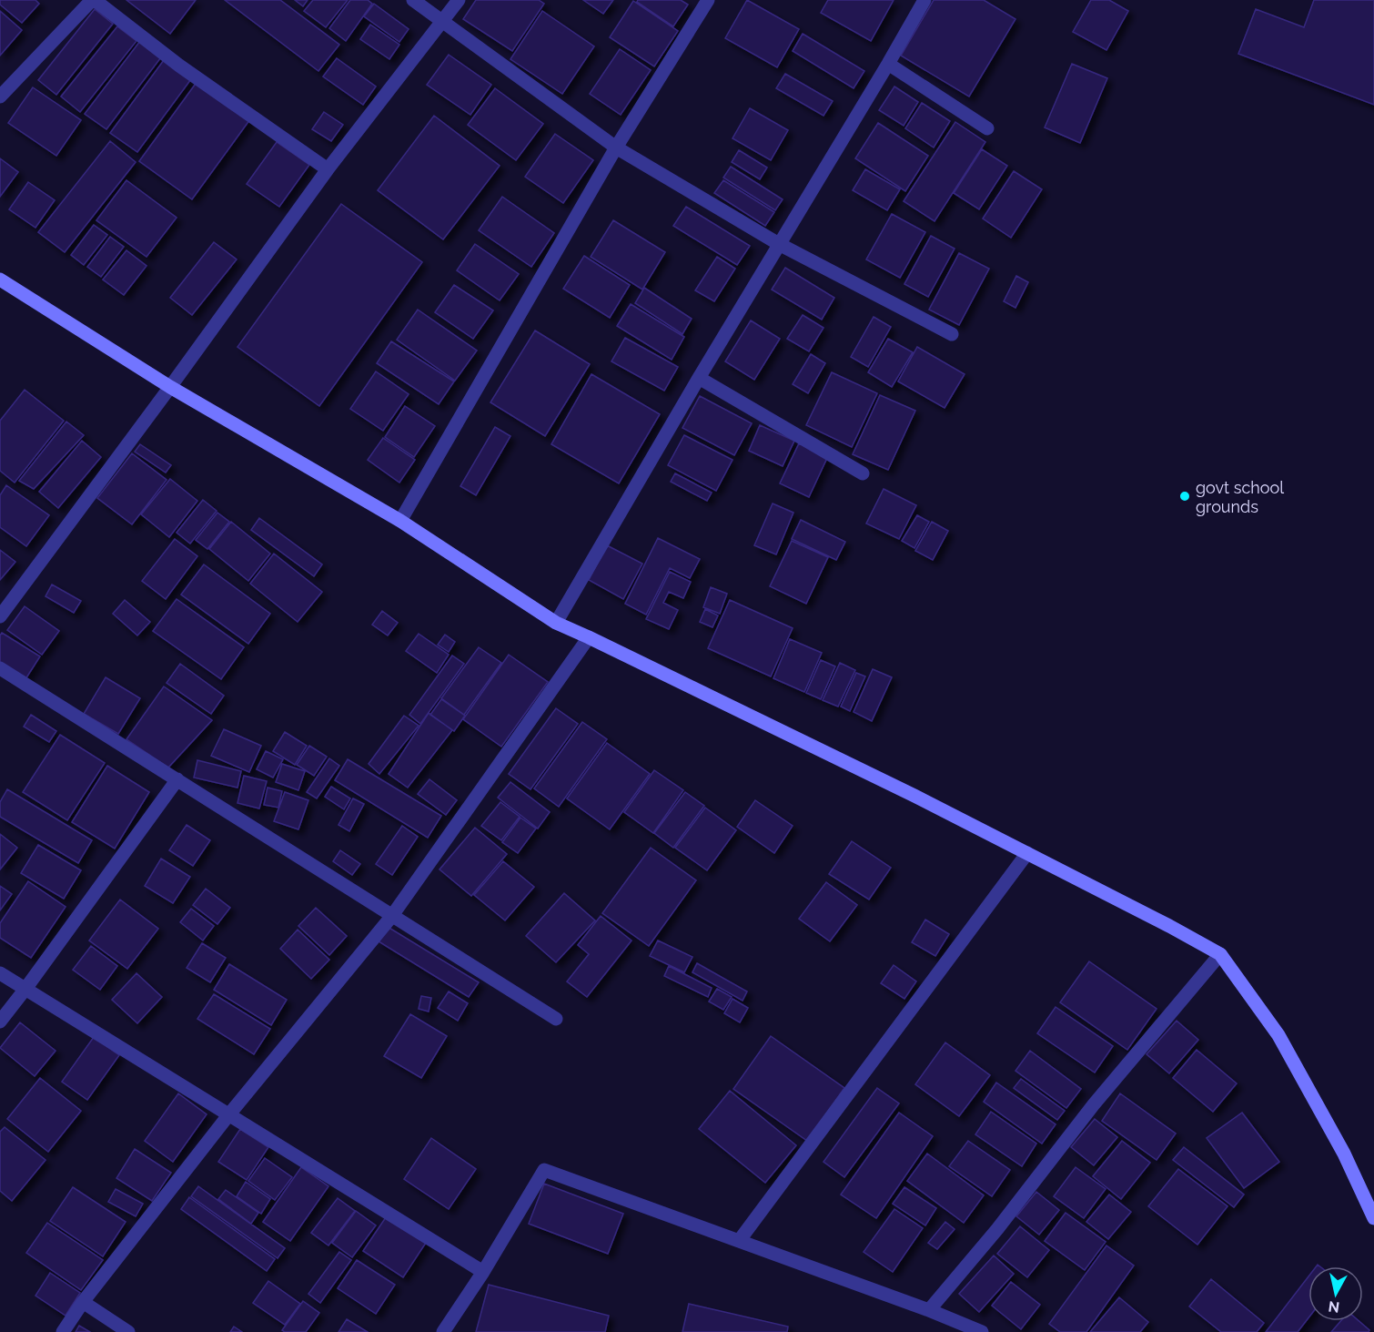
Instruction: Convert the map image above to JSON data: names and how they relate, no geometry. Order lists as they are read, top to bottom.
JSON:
{
  "places": ["govt school grounds"],
  "north": "bottom"
}
